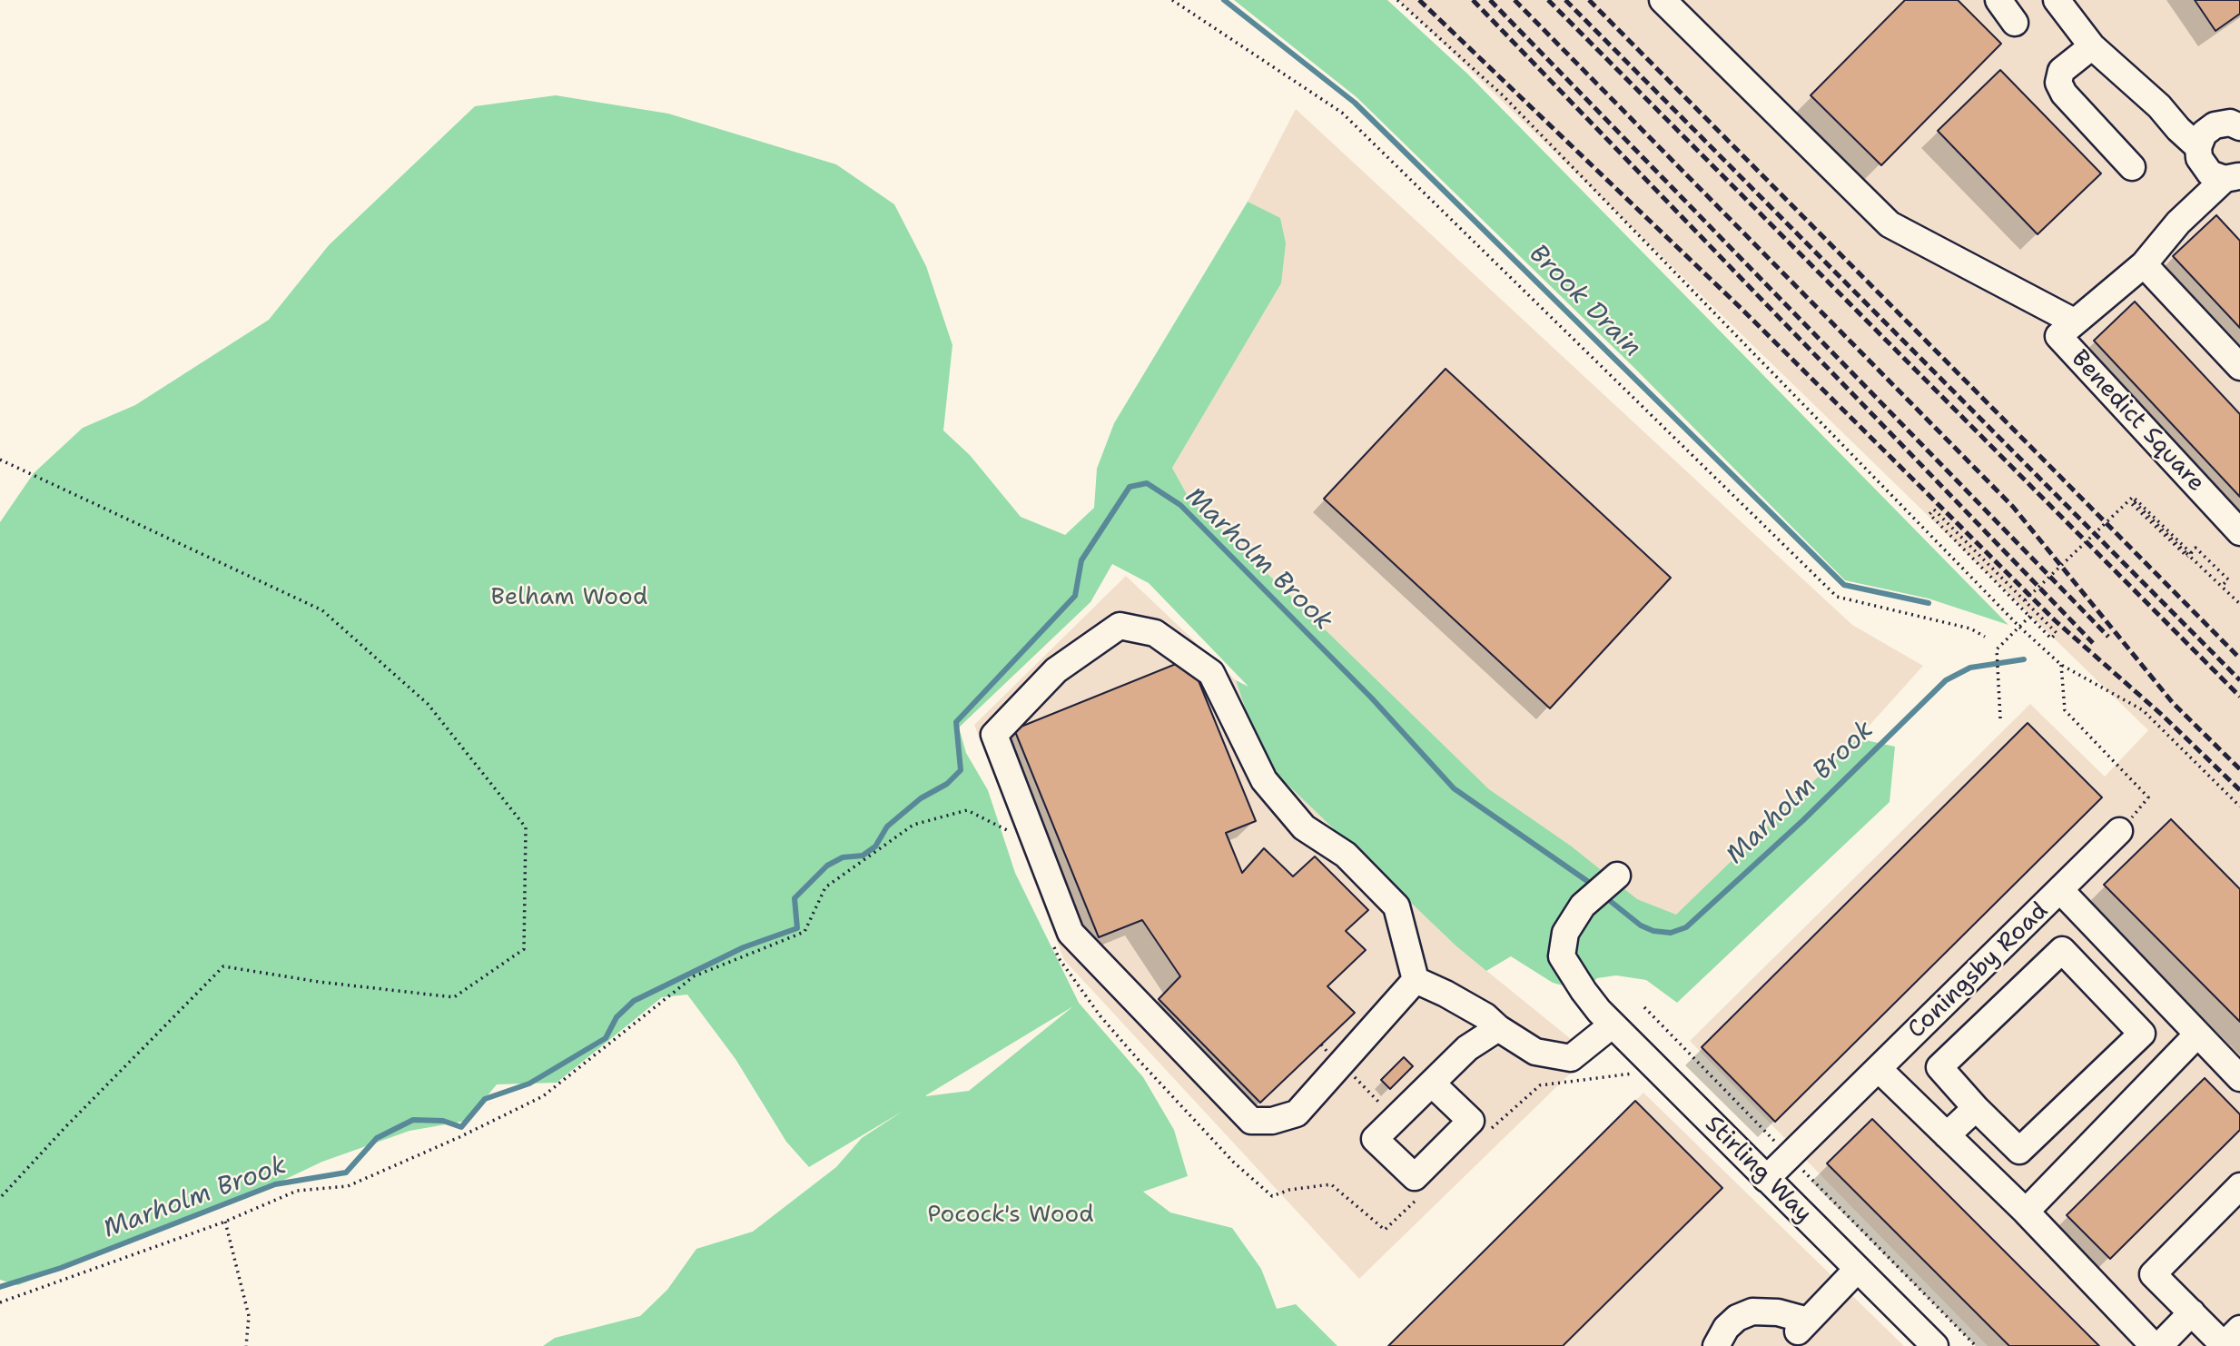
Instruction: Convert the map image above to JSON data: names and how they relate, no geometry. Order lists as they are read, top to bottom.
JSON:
{
  "streets": {
    "street": ["Benedict Square", "Coningsby Road", "Stirling Way"]
  },
  "crossings": [
    ["Coningsby Road", "Stirling Way"]
  ],
  "water": ["Brook Drain", "Marholm Brook"],
  "parks": ["Belham Wood", "Pocock's Wood"]
}
